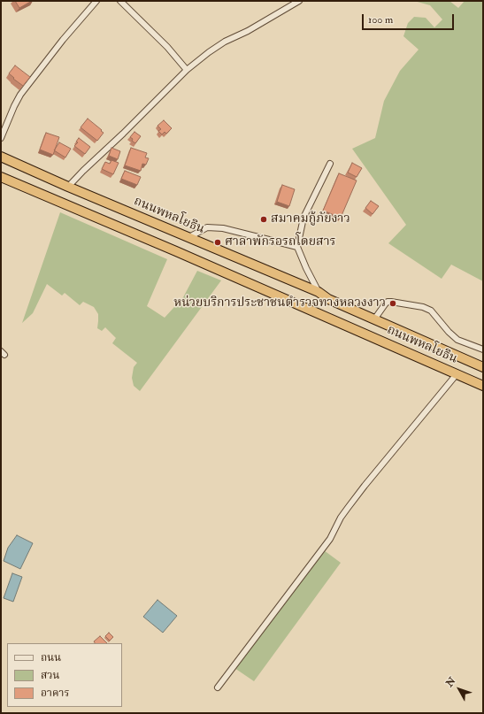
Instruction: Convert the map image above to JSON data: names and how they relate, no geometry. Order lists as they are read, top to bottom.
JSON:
{
  "streets": {
    "highway": ["ถนนพหลโยธิน"]
  },
  "places": ["สมาคมกู้ภัยงาว", "ศาลาพักรอรถโดยสาร", "หน่วยบริการประชาชนตำรวจทางหลวงงาว"],
  "legend": ["ถนน", "สวน", "อาคาร"],
  "scale_bar": "100 m",
  "north": "top left"
}
